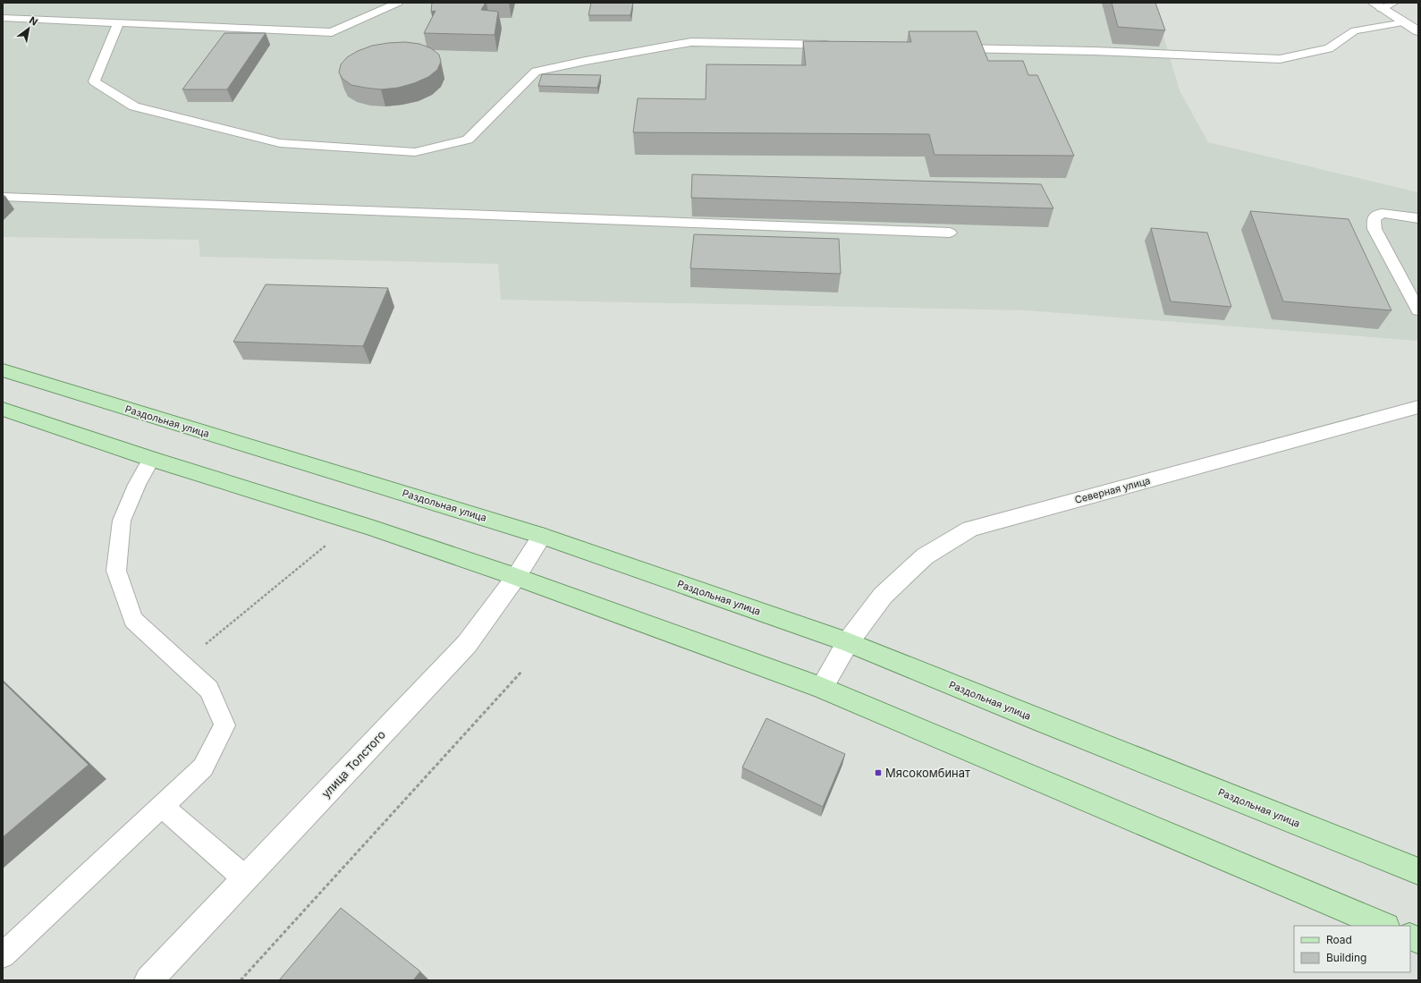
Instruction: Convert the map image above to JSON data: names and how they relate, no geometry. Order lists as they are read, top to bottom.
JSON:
{
  "streets": {
    "main road": ["Раздольная улица"],
    "street": ["Северная улица", "улица Толстого"]
  },
  "crossings": [
    ["Раздольная улица", "Северная улица"],
    ["Раздольная улица", "улица Толстого"]
  ],
  "places": {
    "transit": ["Мясокомбинат"]
  },
  "legend": ["Road", "Building"],
  "north": "top right"
}
